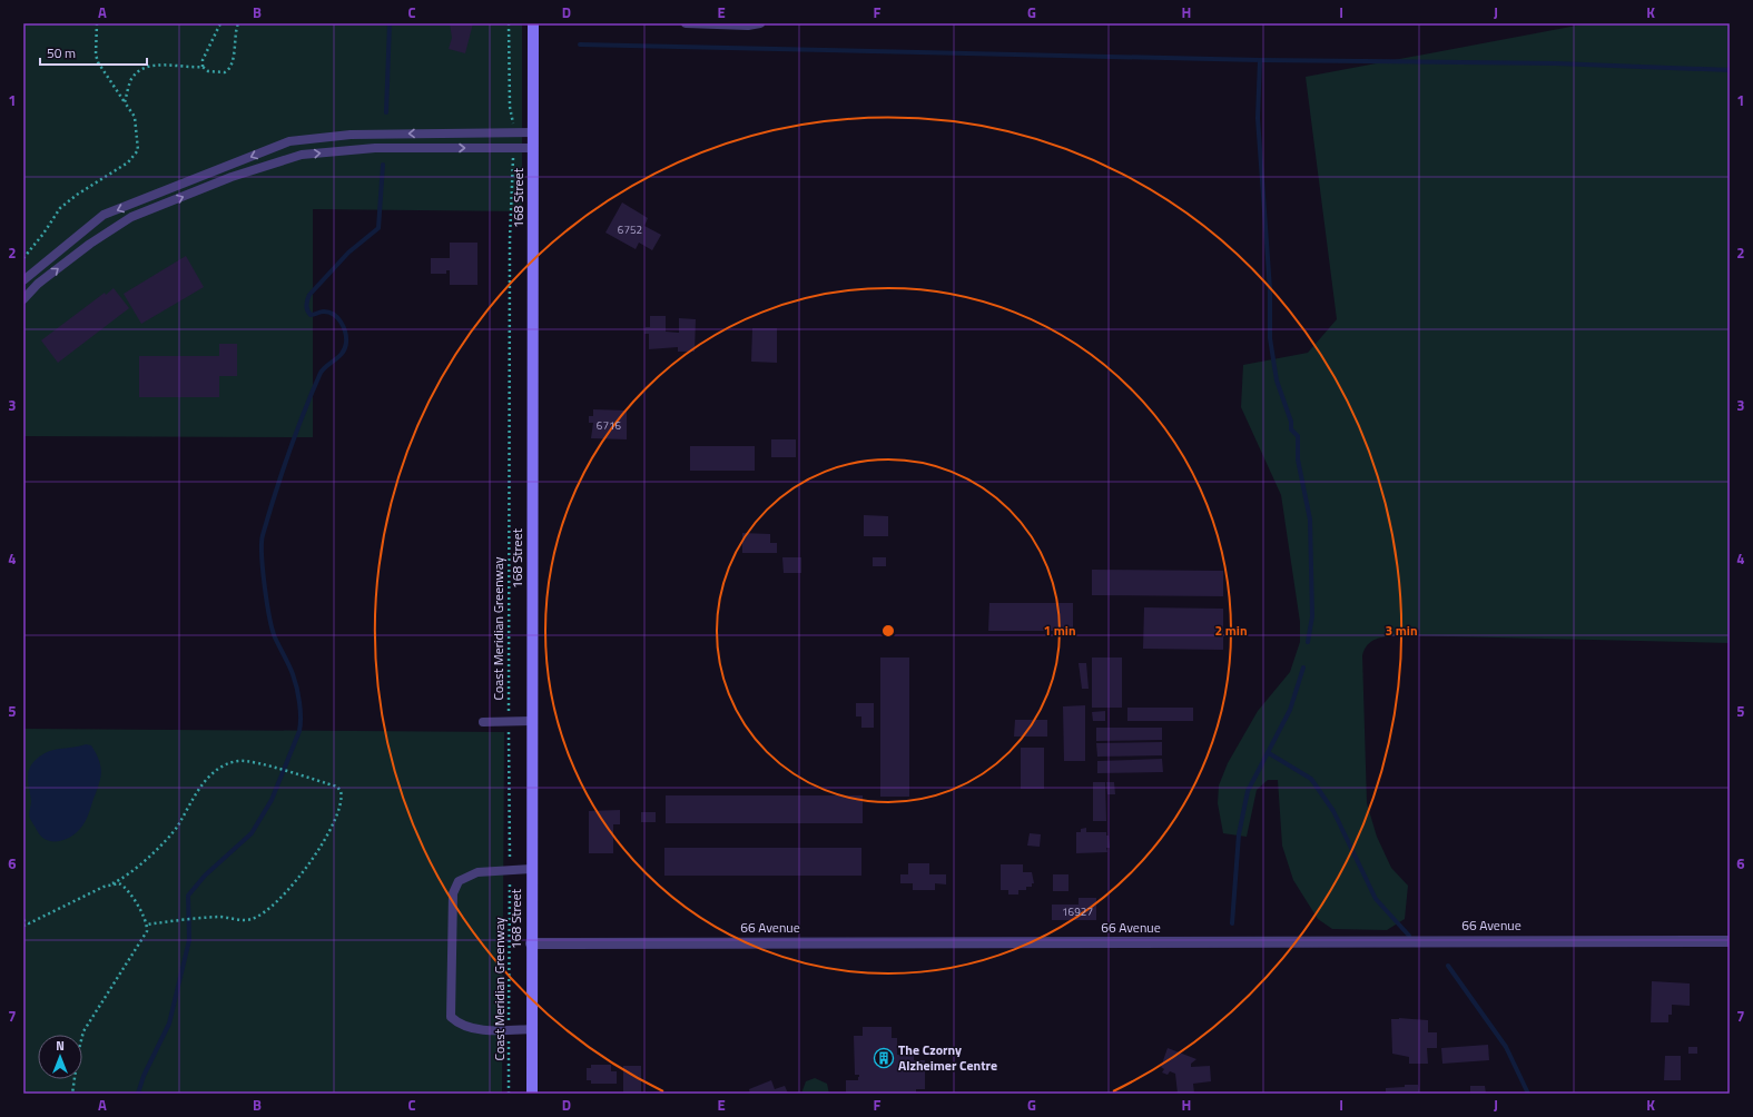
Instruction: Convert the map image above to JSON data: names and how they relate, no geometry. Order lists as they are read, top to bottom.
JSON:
{
  "streets": {
    "main road": ["168 Street"],
    "street": ["66 Avenue"],
    "path": ["Coast Meridian Greenway"]
  },
  "crossings": [
    ["168 Street", "66 Avenue"]
  ],
  "places": {
    "building": ["The Czorny Alzheimer Centre"]
  },
  "house_numbers": ["6752", "6716", "16927"],
  "scale_bar": "50 m",
  "north": "top",
  "grid": {
    "columns": [
      "A",
      "B",
      "C",
      "D",
      "E",
      "F",
      "G",
      "H",
      "I",
      "J",
      "K"
    ],
    "rows": [
      "1",
      "2",
      "3",
      "4",
      "5",
      "6",
      "7"
    ]
  },
  "rings": ["1 min", "2 min", "3 min"]
}
